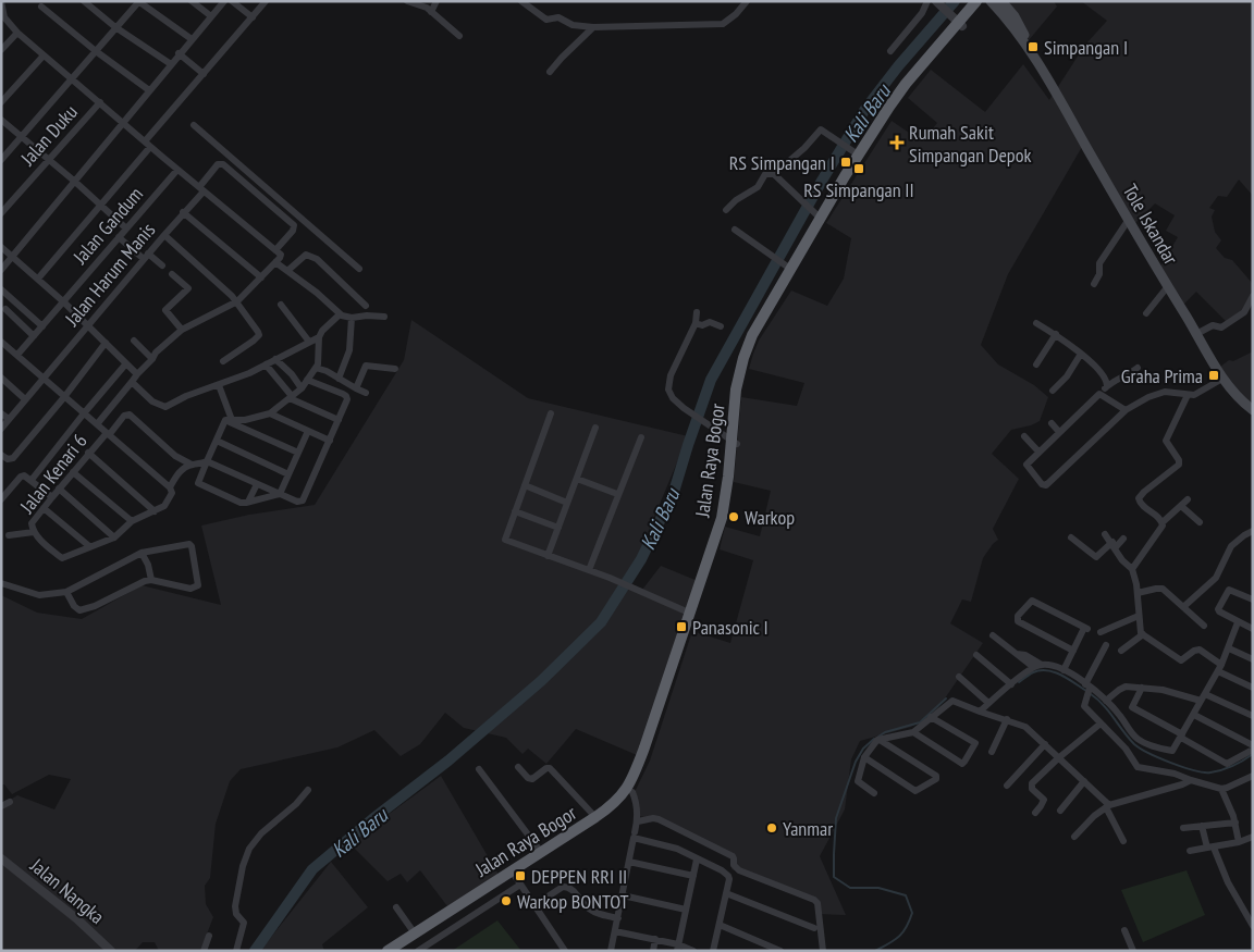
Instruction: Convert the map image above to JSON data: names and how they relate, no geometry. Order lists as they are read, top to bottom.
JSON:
{
  "streets": {
    "highway": ["Jalan Raya Bogor"],
    "main road": ["Tole Iskandar"],
    "street": [
      "Jalan Duku",
      "Jalan Gandum",
      "Jalan Harum Manis",
      "Jalan Kenari 6",
      "Jalan Nangka"
    ]
  },
  "water": ["Kali Baru"],
  "places": {
    "transit": [
      "Simpangan I",
      "RS Simpangan I",
      "RS Simpangan II",
      "Graha Prima",
      "Panasonic I",
      "DEPPEN RRI II"
    ],
    "health": ["Rumah Sakit Simpangan Depok"],
    "other": ["Warkop", "Yanmar", "Warkop BONTOT"]
  }
}
